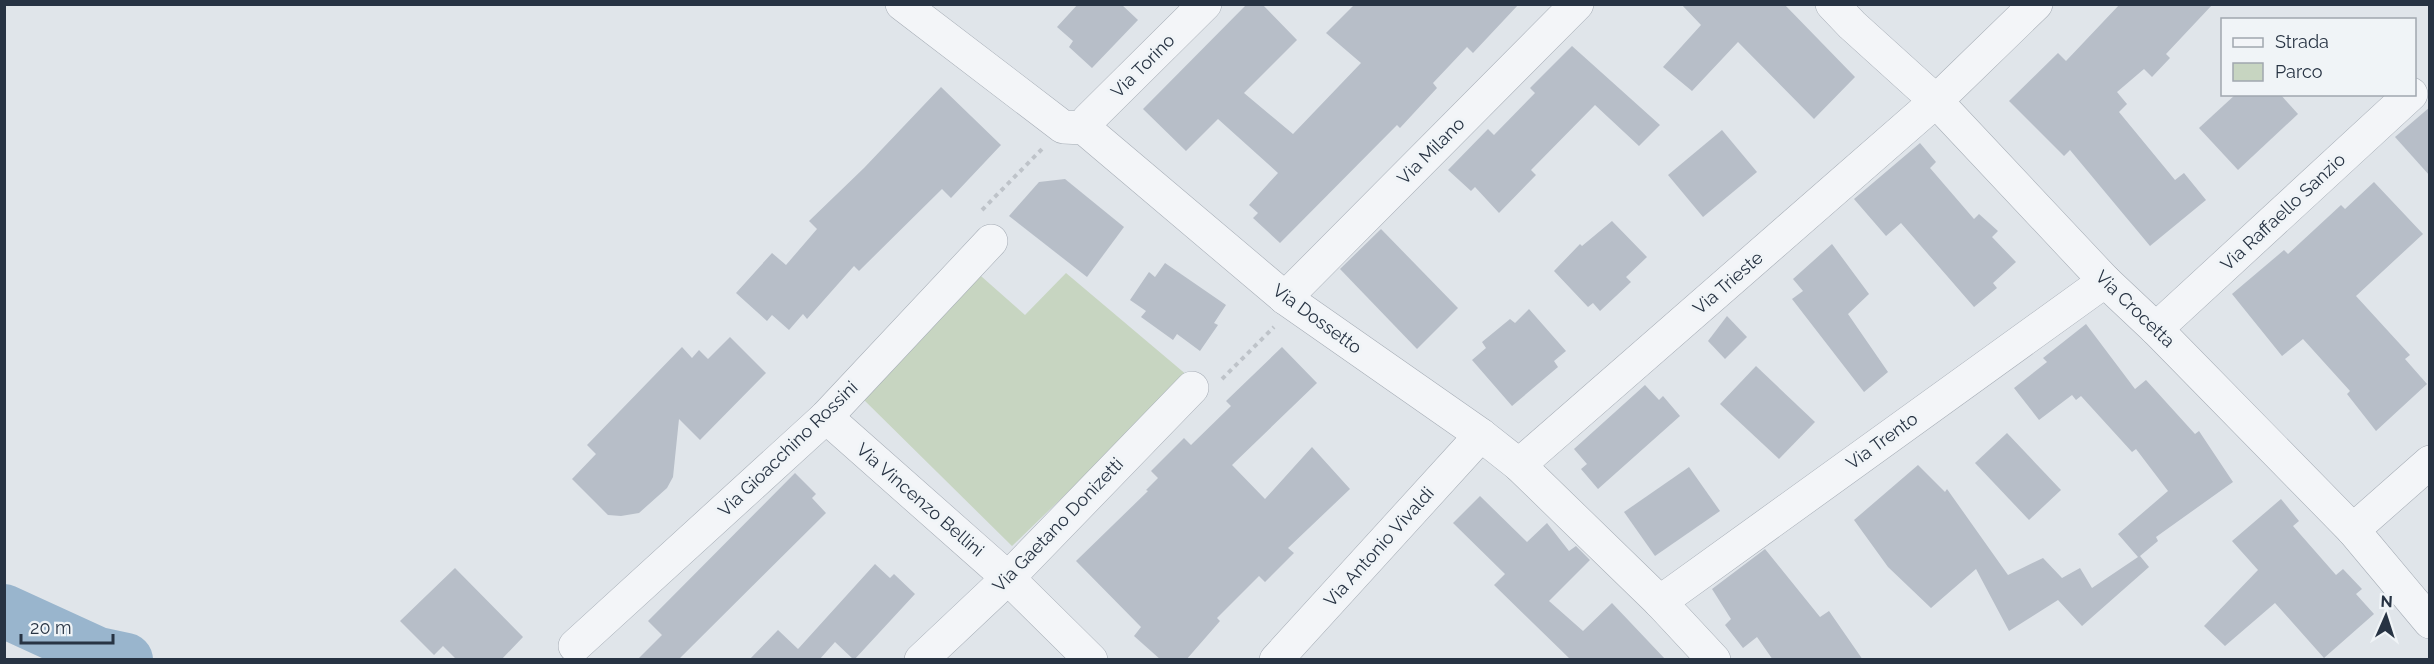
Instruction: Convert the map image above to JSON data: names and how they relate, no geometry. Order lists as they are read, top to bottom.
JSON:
{
  "streets": {
    "street": [
      "Via Torino",
      "Via Milano",
      "Via Raffaello Sanzio",
      "Via Trieste",
      "Via Crocetta",
      "Via Dossetto",
      "Via Trento",
      "Via Gioacchino Rossini",
      "Via Vincenzo Bellini",
      "Via Gaetano Donizetti",
      "Via Antonio Vivaldi"
    ]
  },
  "crossings": [
    ["Via Torino", "Via Dossetto"],
    ["Via Milano", "Via Dossetto"],
    ["Via Raffaello Sanzio", "Via Crocetta"],
    ["Via Trieste", "Via Crocetta"],
    ["Via Trieste", "Via Dossetto"],
    ["Via Crocetta", "Via Trento"],
    ["Via Dossetto", "Via Trento"],
    ["Via Dossetto", "Via Antonio Vivaldi"],
    ["Via Gioacchino Rossini", "Via Vincenzo Bellini"],
    ["Via Vincenzo Bellini", "Via Gaetano Donizetti"]
  ],
  "legend": ["Strada", "Parco"],
  "scale_bar": "20 m",
  "north": "top"
}
